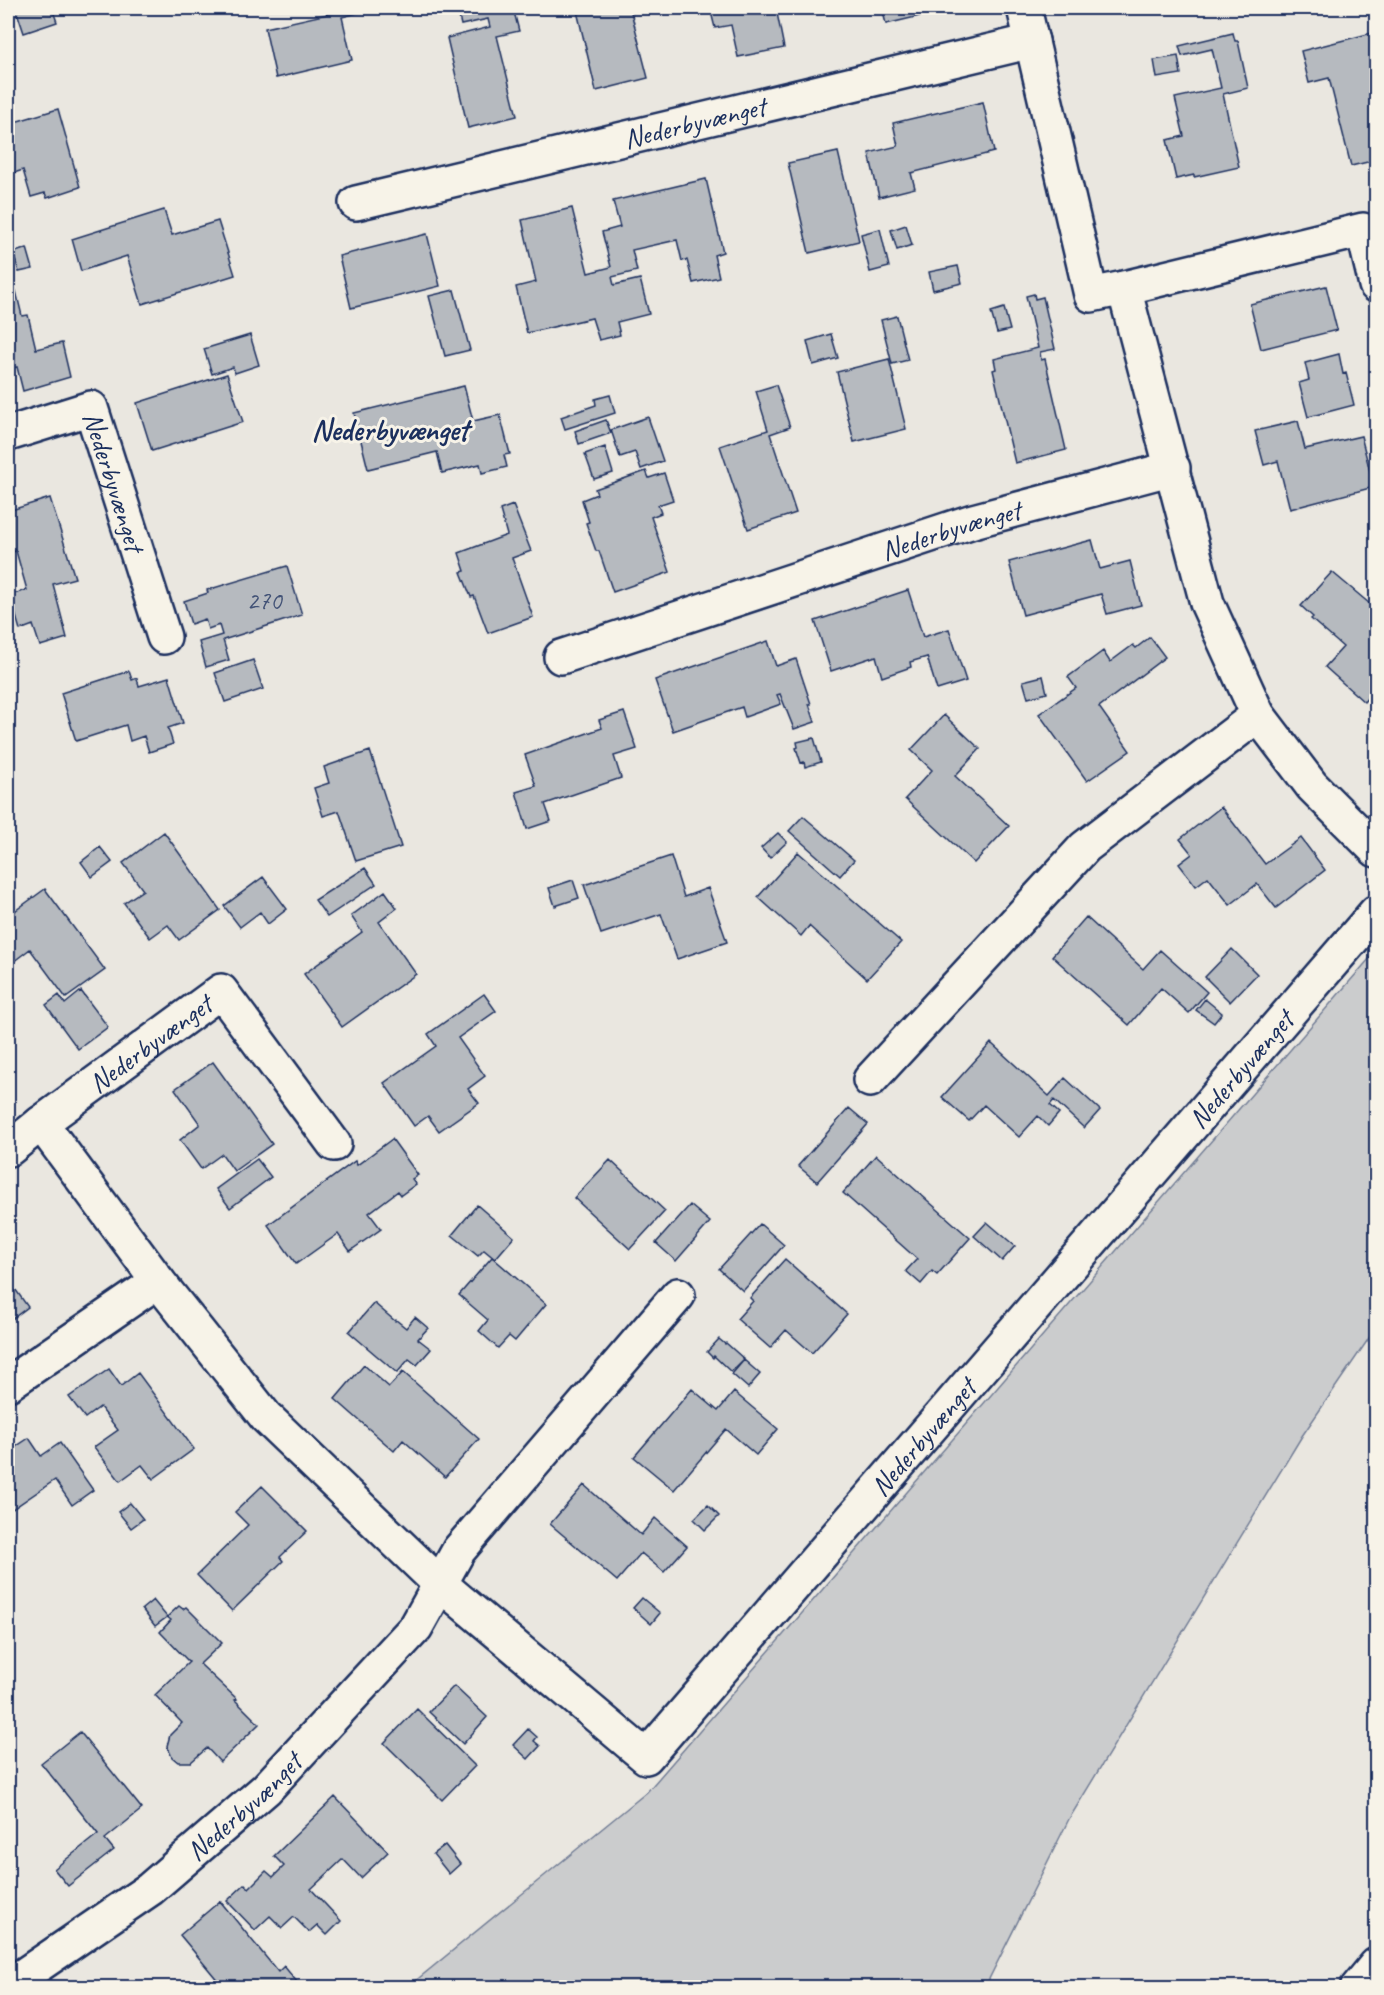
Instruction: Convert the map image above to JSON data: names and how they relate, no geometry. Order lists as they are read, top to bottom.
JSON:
{
  "streets": {
    "street": ["Nederbyvænget"]
  },
  "districts": ["Nederbyvænget"],
  "house_numbers": ["270"]
}
